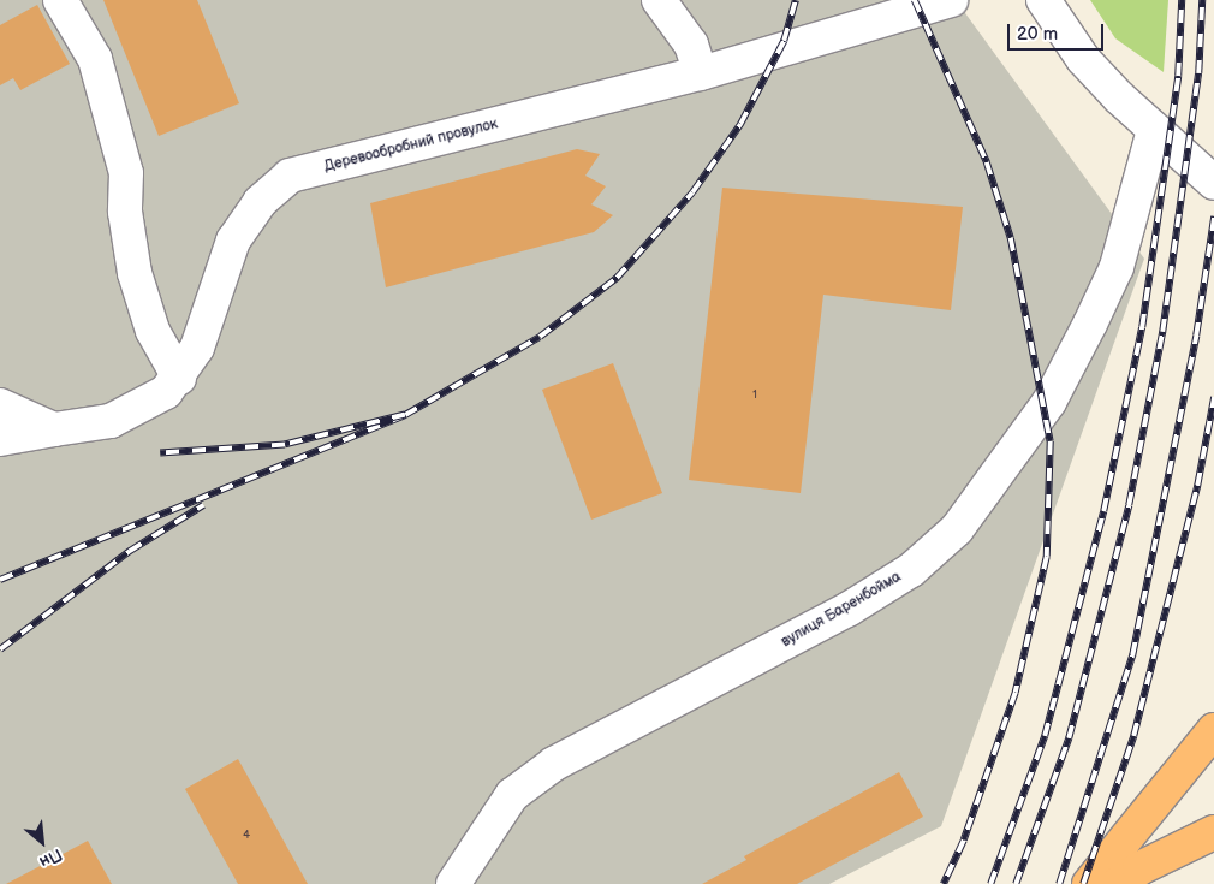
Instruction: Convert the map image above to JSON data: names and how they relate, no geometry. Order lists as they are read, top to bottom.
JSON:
{
  "streets": {
    "street": ["Деревообробний провулок", "вулиця Баренбойма"]
  },
  "house_numbers": ["1", "4"],
  "scale_bar": "20 m",
  "north": "bottom right"
}
